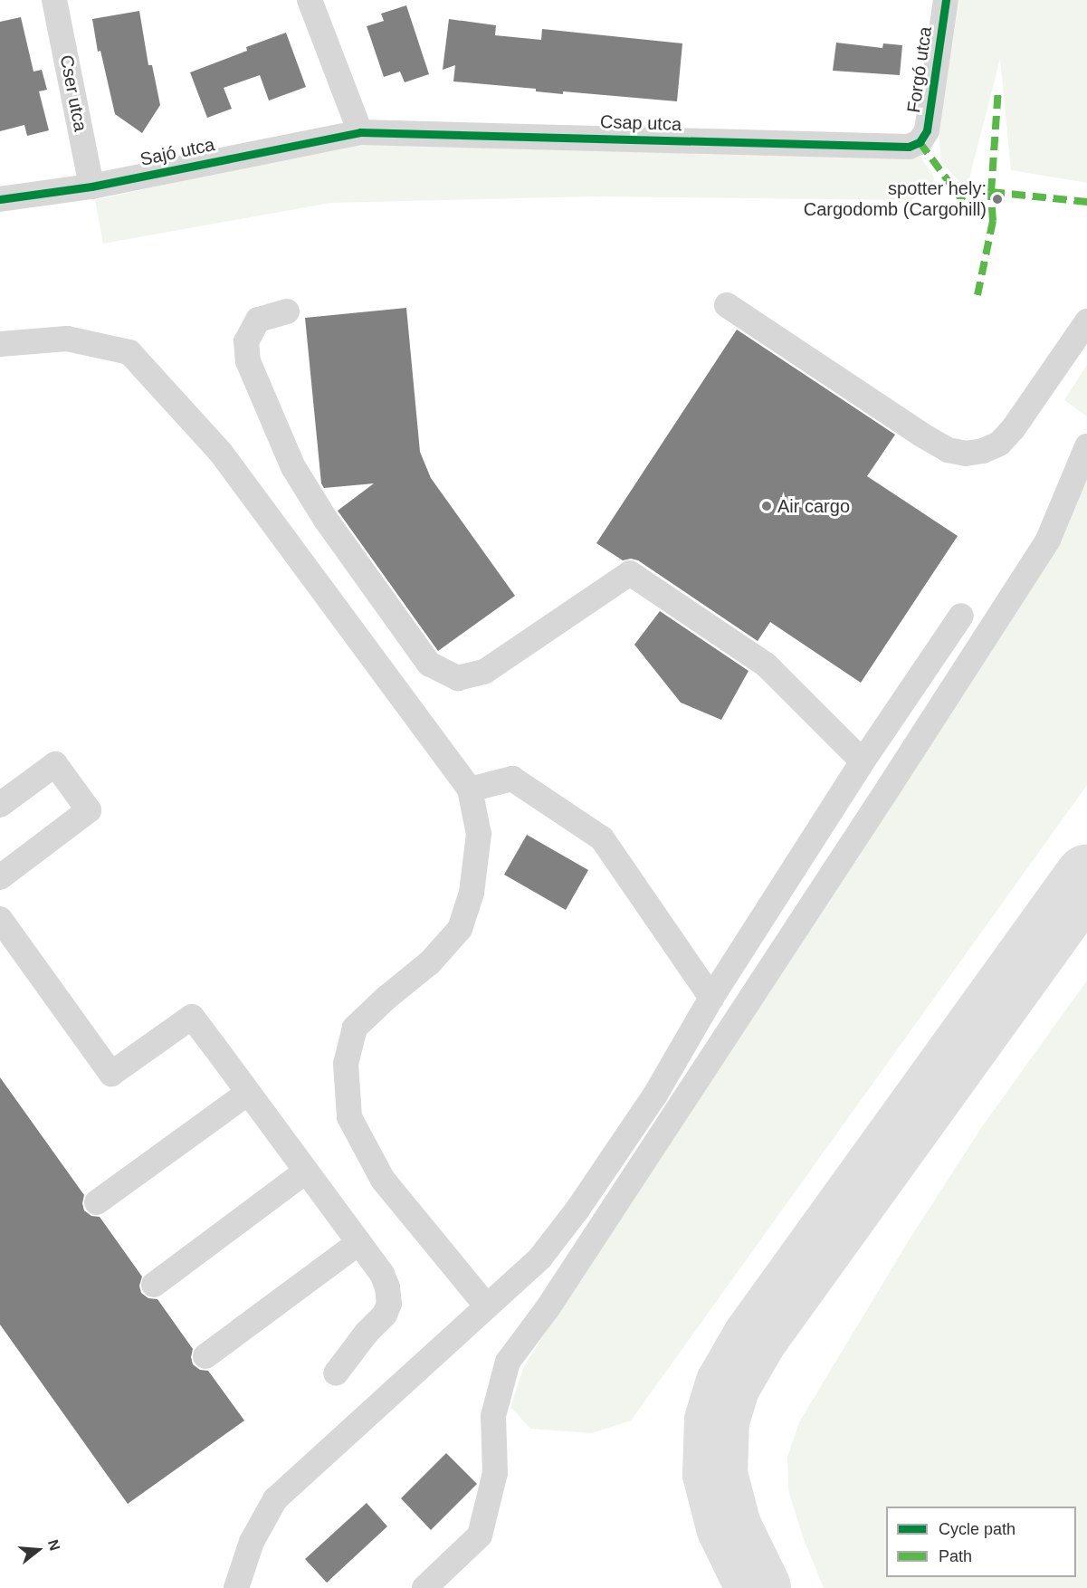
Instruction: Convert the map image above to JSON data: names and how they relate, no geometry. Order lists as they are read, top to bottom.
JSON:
{
  "streets": {
    "street": [
      "Forgó utca",
      "Cser utca",
      "Csap utca",
      "Sajó utca"
    ]
  },
  "crossings": [
    ["Forgó utca", "Csap utca"],
    ["Cser utca", "Sajó utca"],
    ["Csap utca", "Sajó utca"]
  ],
  "places": ["spotter hely: Cargodomb (Cargohill)", "Air cargo"],
  "legend": ["Cycle path", "Path"],
  "north": "right"
}
